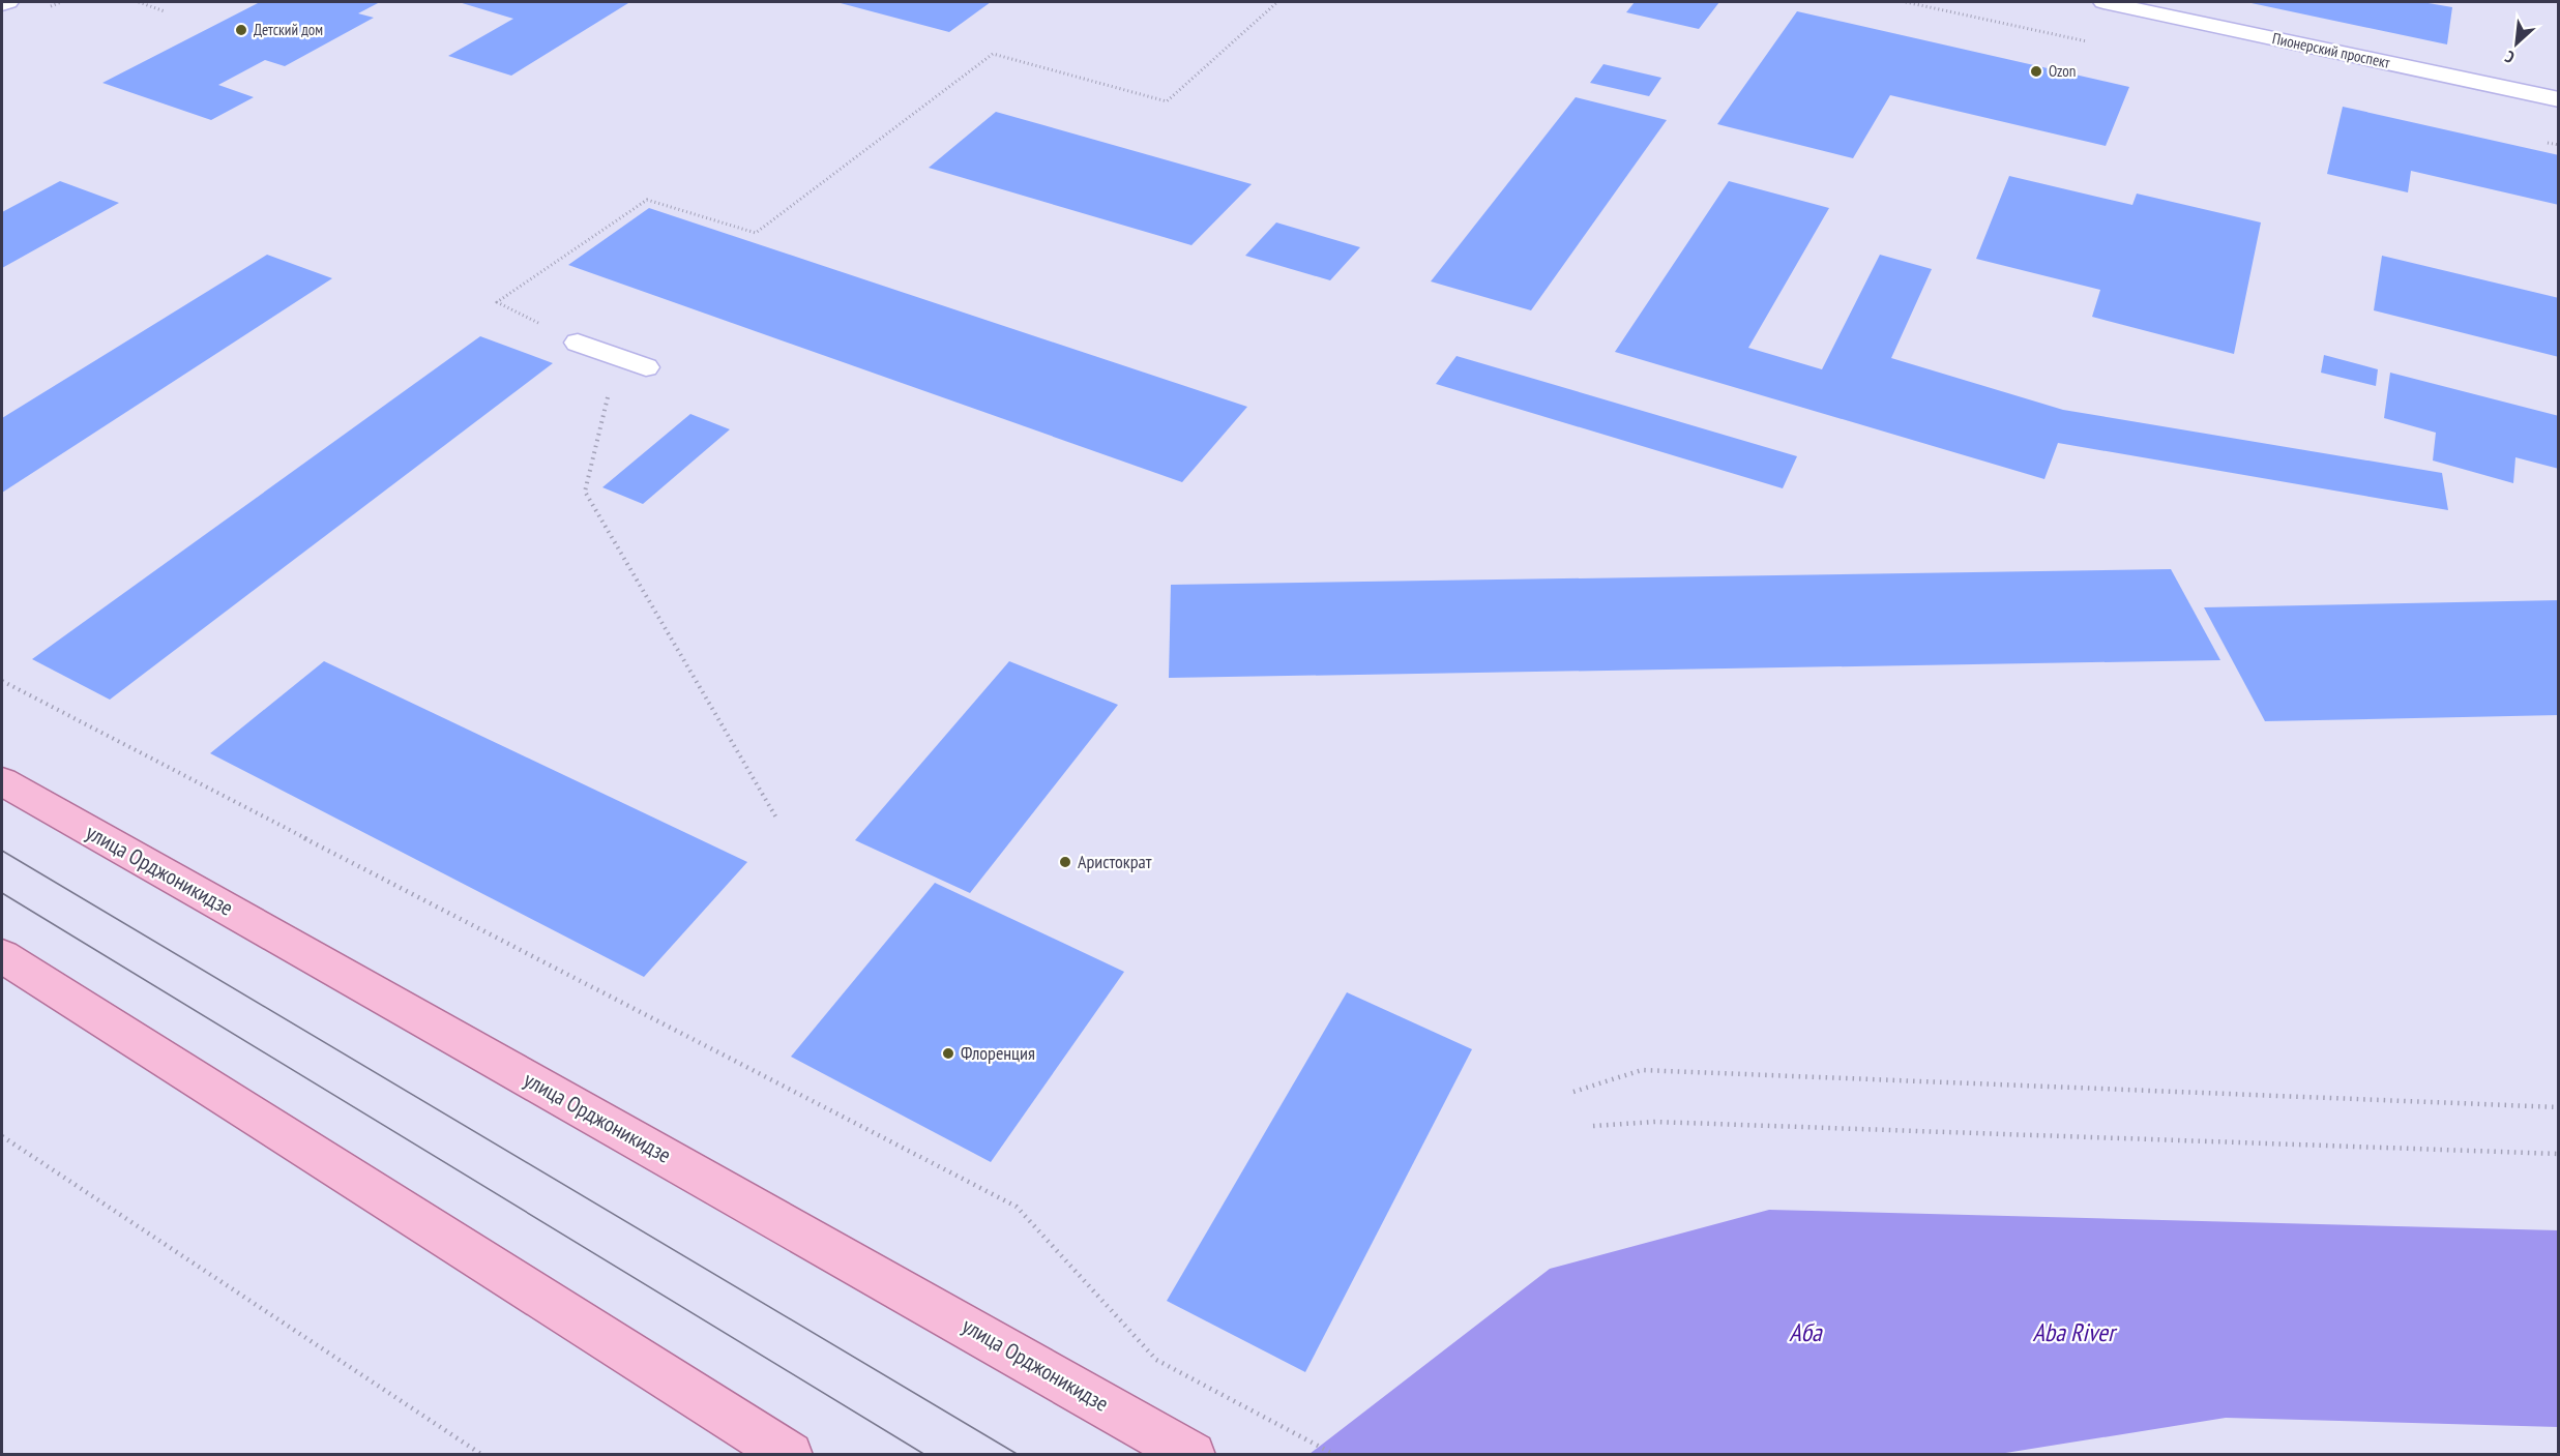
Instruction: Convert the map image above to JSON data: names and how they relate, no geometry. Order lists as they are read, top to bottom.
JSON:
{
  "streets": {
    "main road": ["улица Орджоникидзе"],
    "street": ["Пионерский проспект"]
  },
  "water": ["Аба", "Aba River"],
  "places": [
    "Детский дом",
    "Ozon",
    "Аристократ",
    "Флоренция"
  ],
  "north": "bottom left"
}
